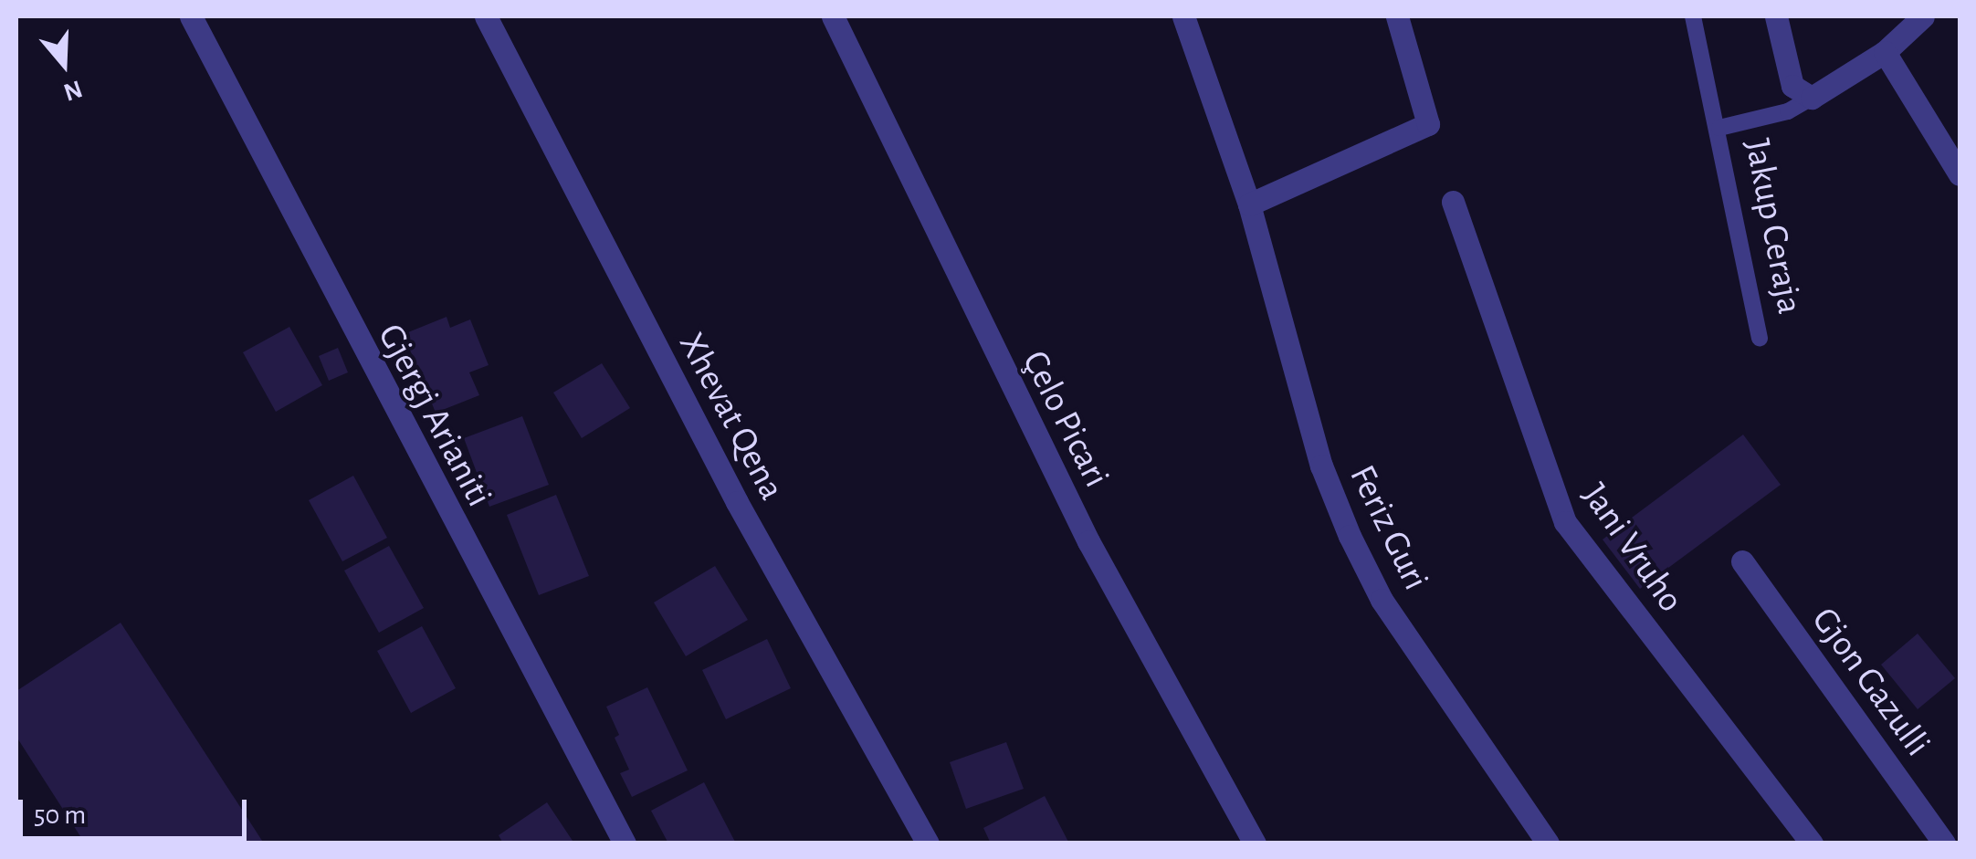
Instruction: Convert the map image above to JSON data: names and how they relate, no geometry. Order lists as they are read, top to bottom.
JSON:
{
  "streets": {
    "street": [
      "Jakup Ceraja",
      "Gjergj Arianiti",
      "Xhevat Qena",
      "Çelo Picari",
      "Feriz Guri",
      "Jani Vruho",
      "Gjon Gazulli"
    ]
  },
  "scale_bar": "50 m",
  "north": "bottom"
}
